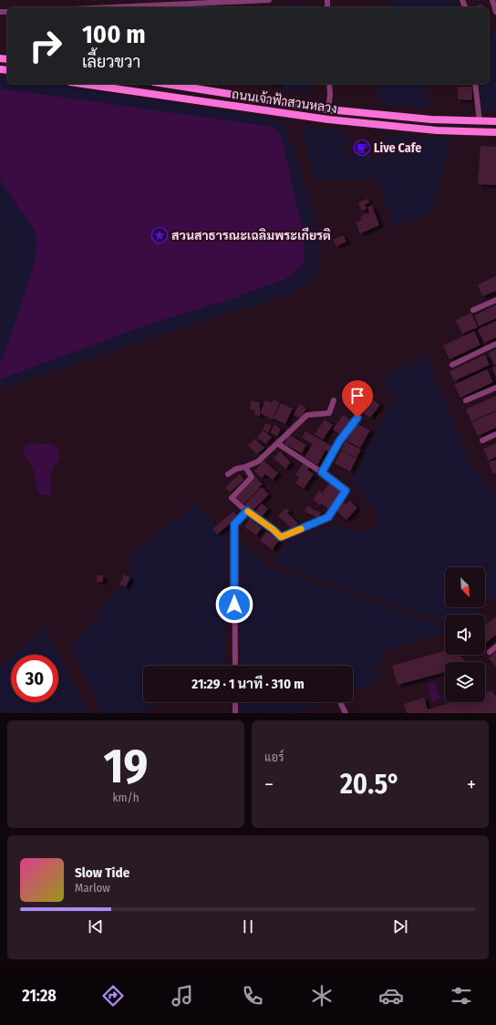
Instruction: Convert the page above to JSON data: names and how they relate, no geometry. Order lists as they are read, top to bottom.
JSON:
{
  "streets": {
    "main road": ["ถนนเจ้าฟ้าสวนหลวง"]
  },
  "places": {
    "cafe": ["Live Cafe"],
    "place": ["สวนสาธารณะเฉลิมพระเกียรติ"]
  },
  "north": "bottom right",
  "page": {
    "turn": ["100 m", "เลี้ยวขวา"],
    "limit": "30",
    "trip": "21:29 · 1 นาที · 310 m",
    "tile": [
      ["19", "km/h"],
      "แอร์"
    ],
    "heat": ["−", "20.5°", "+"],
    "song": ["Slow Tide", "Marlow"],
    "tabs": "21:28"
  }
}
